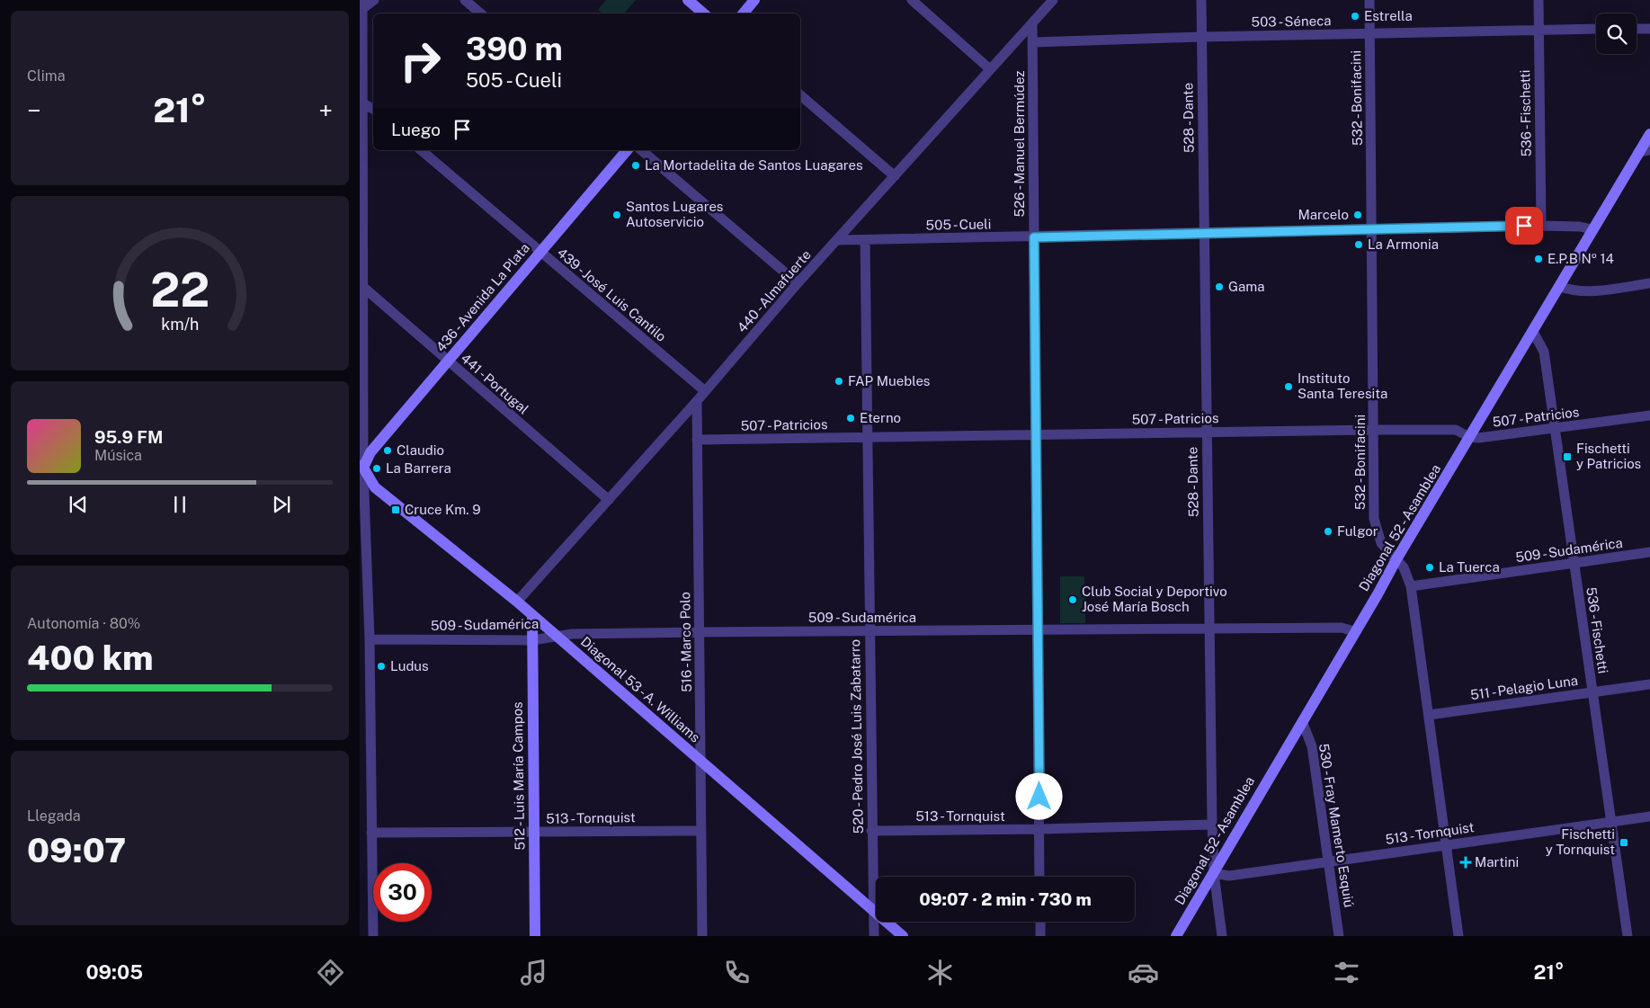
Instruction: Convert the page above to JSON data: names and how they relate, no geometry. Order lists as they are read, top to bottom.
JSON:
{
  "streets": {
    "street": [
      "503 - Séneca",
      "532 - Bonifacini",
      "536 - Fischetti",
      "528 - Dante",
      "526 - Manuel Bermúdez",
      "505 - Cueli",
      "440 - Almafuerte",
      "439 - José Luis Cantilo",
      "436 - Avenida La Plata",
      "441 - Portugal",
      "507 - Patricios",
      "Diagonal 52 - Asamblea",
      "509 - Sudamérica",
      "516 - Marco Polo",
      "511 - Pelagio Luna",
      "Diagonal 53 - A. Williams",
      "520 - Pedro José Luis Zabatarro",
      "512 - Luis María Campos",
      "513 - Tornquist",
      "530 - Fray Mamerto Esquiú"
    ]
  },
  "crossings": [
    ["503 - Séneca", "532 - Bonifacini"],
    ["503 - Séneca", "536 - Fischetti"],
    ["503 - Séneca", "528 - Dante"],
    ["503 - Séneca", "526 - Manuel Bermúdez"],
    ["532 - Bonifacini", "505 - Cueli"],
    ["532 - Bonifacini", "507 - Patricios"],
    ["532 - Bonifacini", "Diagonal 52 - Asamblea"],
    ["532 - Bonifacini", "509 - Sudamérica"],
    ["532 - Bonifacini", "511 - Pelagio Luna"],
    ["532 - Bonifacini", "513 - Tornquist"],
    ["536 - Fischetti", "505 - Cueli"],
    ["536 - Fischetti", "507 - Patricios"],
    ["536 - Fischetti", "Diagonal 52 - Asamblea"],
    ["536 - Fischetti", "509 - Sudamérica"],
    ["536 - Fischetti", "511 - Pelagio Luna"],
    ["536 - Fischetti", "513 - Tornquist"],
    ["528 - Dante", "505 - Cueli"],
    ["528 - Dante", "507 - Patricios"],
    ["528 - Dante", "Diagonal 52 - Asamblea"],
    ["528 - Dante", "509 - Sudamérica"],
    ["528 - Dante", "513 - Tornquist"],
    ["526 - Manuel Bermúdez", "505 - Cueli"],
    ["526 - Manuel Bermúdez", "440 - Almafuerte"],
    ["526 - Manuel Bermúdez", "507 - Patricios"],
    ["526 - Manuel Bermúdez", "509 - Sudamérica"],
    ["526 - Manuel Bermúdez", "513 - Tornquist"],
    ["505 - Cueli", "440 - Almafuerte"],
    ["505 - Cueli", "Diagonal 52 - Asamblea"],
    ["505 - Cueli", "520 - Pedro José Luis Zabatarro"],
    ["440 - Almafuerte", "439 - José Luis Cantilo"],
    ["440 - Almafuerte", "441 - Portugal"],
    ["440 - Almafuerte", "516 - Marco Polo"],
    ["440 - Almafuerte", "Diagonal 53 - A. Williams"],
    ["439 - José Luis Cantilo", "436 - Avenida La Plata"],
    ["436 - Avenida La Plata", "441 - Portugal"],
    ["436 - Avenida La Plata", "Diagonal 53 - A. Williams"],
    ["507 - Patricios", "Diagonal 52 - Asamblea"],
    ["507 - Patricios", "516 - Marco Polo"],
    ["507 - Patricios", "520 - Pedro José Luis Zabatarro"],
    ["Diagonal 52 - Asamblea", "509 - Sudamérica"],
    ["Diagonal 52 - Asamblea", "513 - Tornquist"],
    ["Diagonal 52 - Asamblea", "530 - Fray Mamerto Esquiú"],
    ["509 - Sudamérica", "516 - Marco Polo"],
    ["509 - Sudamérica", "Diagonal 53 - A. Williams"],
    ["509 - Sudamérica", "520 - Pedro José Luis Zabatarro"],
    ["509 - Sudamérica", "512 - Luis María Campos"],
    ["516 - Marco Polo", "Diagonal 53 - A. Williams"],
    ["516 - Marco Polo", "513 - Tornquist"],
    ["Diagonal 53 - A. Williams", "520 - Pedro José Luis Zabatarro"],
    ["Diagonal 53 - A. Williams", "512 - Luis María Campos"],
    ["520 - Pedro José Luis Zabatarro", "513 - Tornquist"],
    ["512 - Luis María Campos", "513 - Tornquist"],
    ["513 - Tornquist", "530 - Fray Mamerto Esquiú"]
  ],
  "places": {
    "other": [
      "Estrella",
      "La Mortadelita de Santos Luagares",
      "Santos Lugares Autoservicio",
      "Marcelo",
      "La Armonia",
      "E.P.B Nº 14",
      "Gama",
      "FAP Muebles",
      "Instituto Santa Teresita",
      "Eterno",
      "Claudio",
      "La Barrera",
      "Fulgor",
      "La Tuerca",
      "Club Social y Deportivo José María Bosch",
      "Ludus"
    ],
    "transit": ["Fischetti y Patricios", "Cruce Km. 9", "Fischetti y Tornquist"],
    "health": ["Martini"]
  },
  "page": {
    "tile": [
      "Clima",
      ["Autonomía · 80%", "400 km"],
      ["Llegada", "09:07"]
    ],
    "turn": ["390 m", "505 - Cueli"],
    "heat": ["−", "21°", "+"],
    "then": "Luego",
    "song": ["95.9 FM", "Música"],
    "limit": "30",
    "trip": "09:07 · 2 min · 730 m",
    "tabs": ["09:05", "21°"],
    "gauge": ["22", "km/h"]
  }
}
